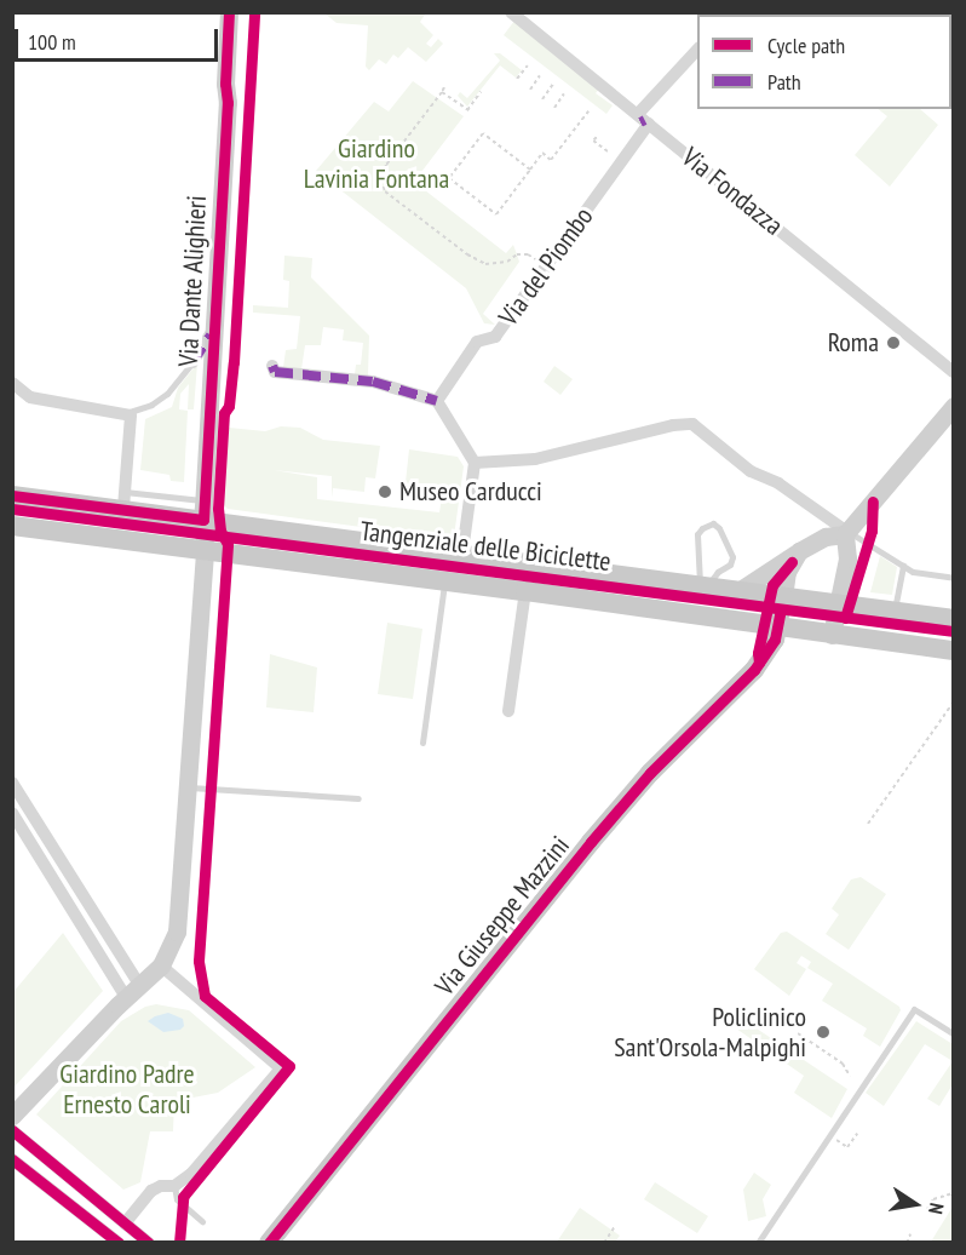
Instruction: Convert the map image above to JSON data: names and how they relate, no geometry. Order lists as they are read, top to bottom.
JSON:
{
  "streets": {
    "main road": ["Via Giuseppe Mazzini"],
    "street": ["Via Fondazza", "Via del Piombo", "Via Dante Alighieri"],
    "cycle path": ["Tangenziale delle Biciclette"]
  },
  "crossings": [
    ["Via Fondazza", "Via del Piombo"]
  ],
  "parks": ["Giardino Lavinia Fontana", "Giardino Padre Ernesto Caroli"],
  "places": ["Roma", "Museo Carducci", "Policlinico Sant'Orsola-Malpighi"],
  "legend": ["Cycle path", "Path"],
  "scale_bar": "100 m",
  "north": "right"
}
